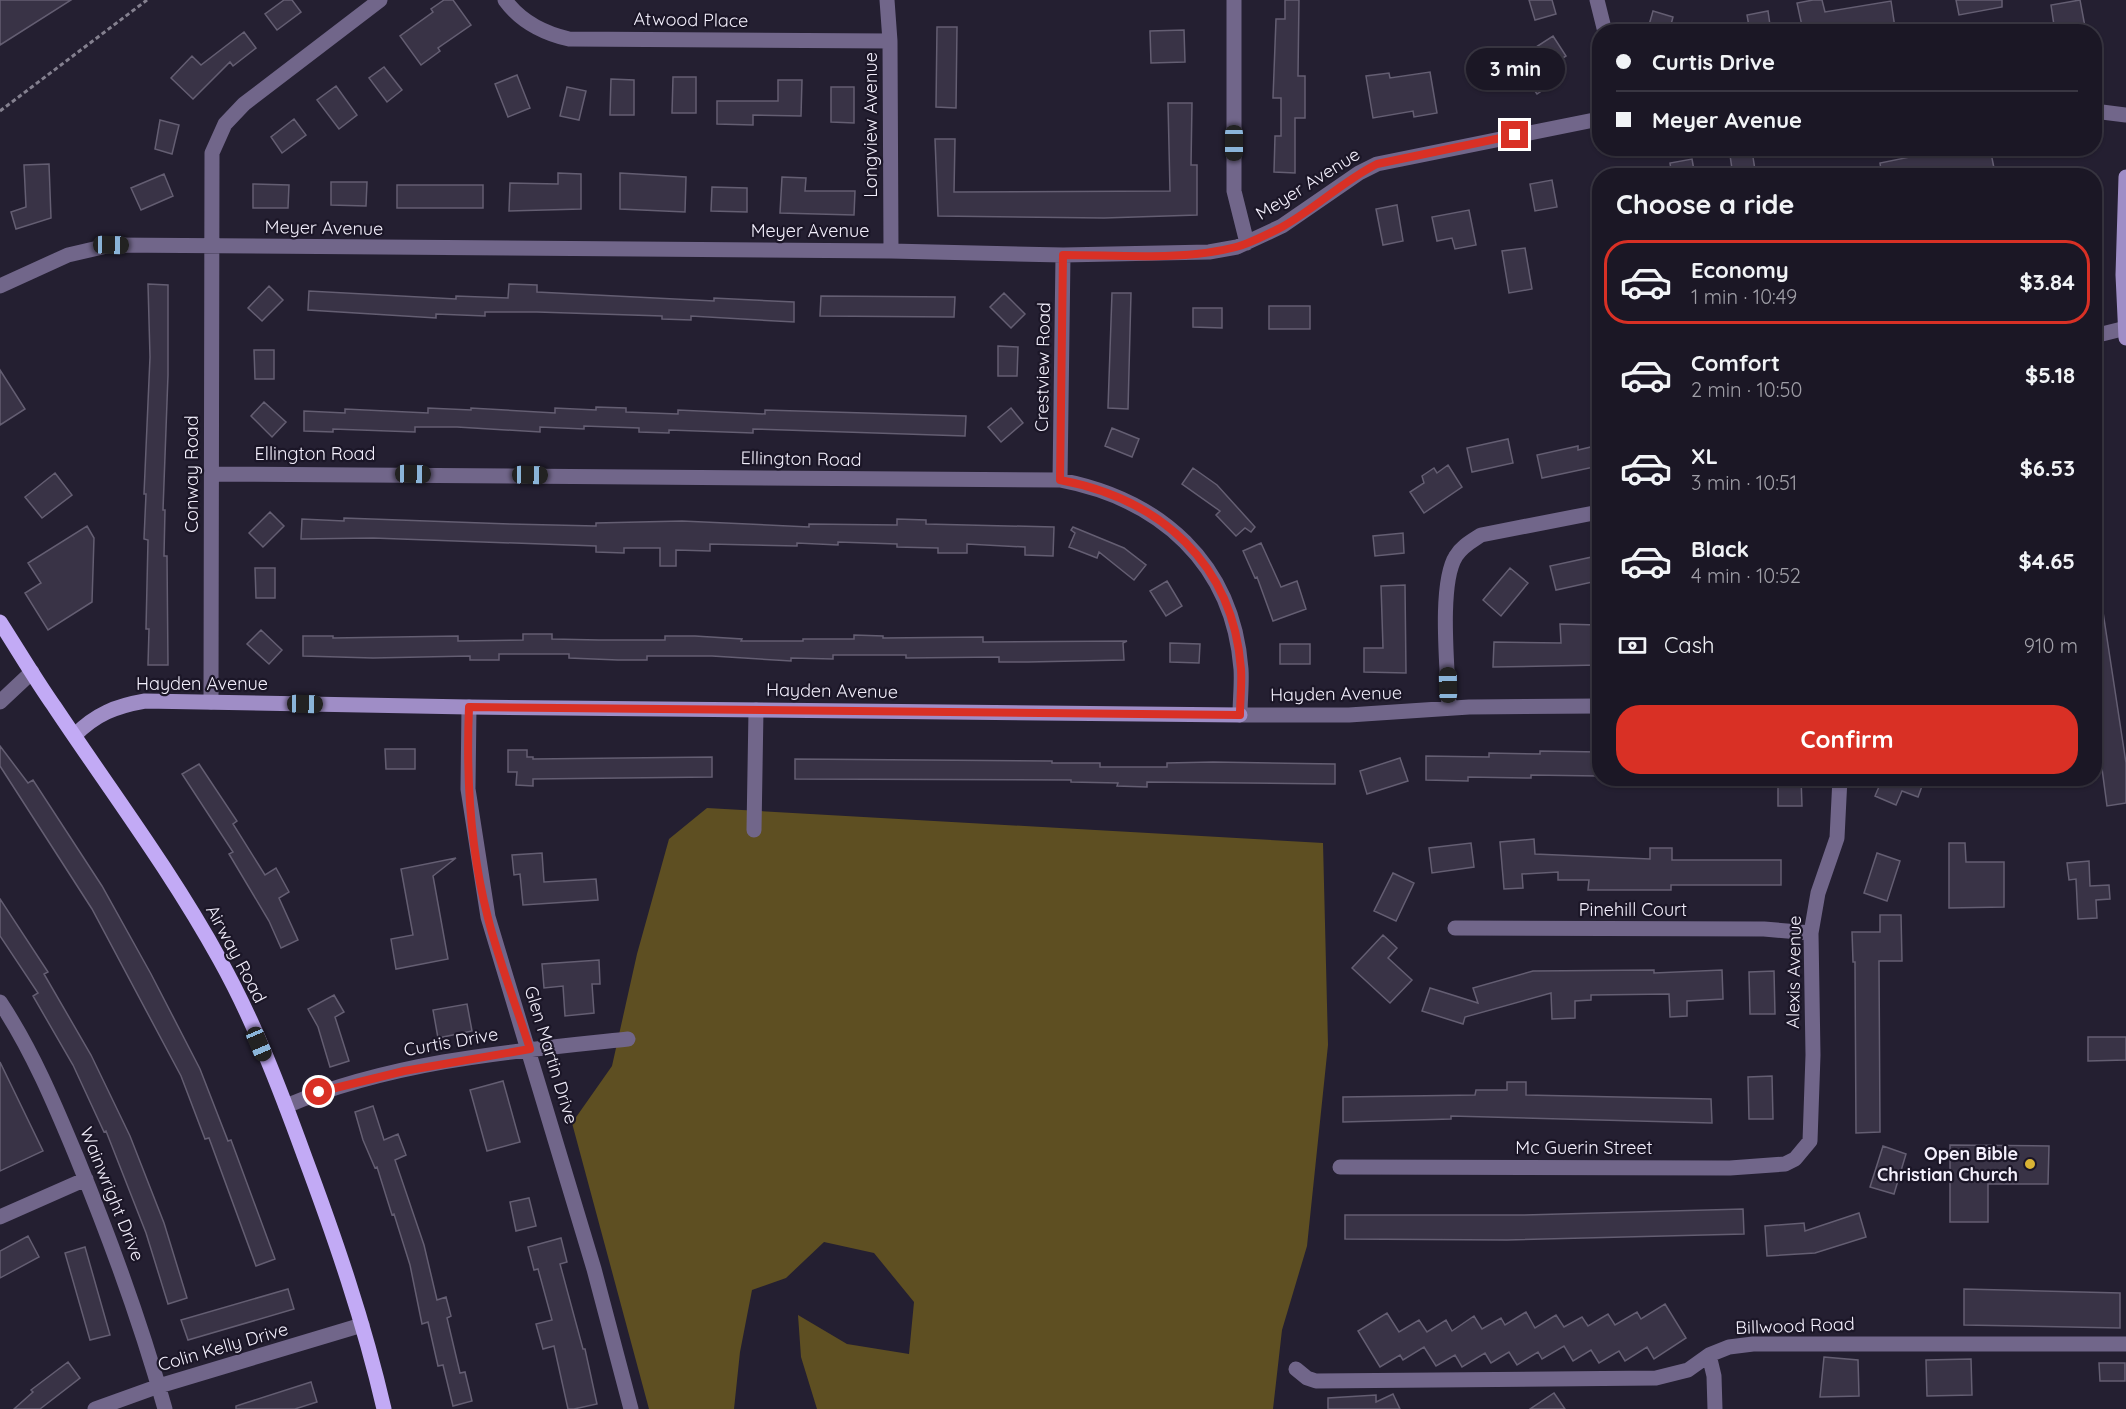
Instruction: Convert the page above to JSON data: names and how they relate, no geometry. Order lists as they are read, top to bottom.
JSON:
{
  "streets": {
    "main road": ["Airway Road"],
    "street": [
      "Atwood Place",
      "Longview Avenue",
      "Meyer Avenue",
      "Crestview Road",
      "Ellington Road",
      "Conway Road",
      "Hayden Avenue",
      "Pinehill Court",
      "Alexis Avenue",
      "Curtis Drive",
      "Glen Martin Drive",
      "Mc Guerin Street",
      "Wainwright Drive",
      "Billwood Road",
      "Colin Kelly Drive"
    ]
  },
  "crossings": [
    ["Atwood Place", "Longview Avenue"],
    ["Longview Avenue", "Meyer Avenue"],
    ["Meyer Avenue", "Crestview Road"],
    ["Meyer Avenue", "Conway Road"],
    ["Crestview Road", "Ellington Road"],
    ["Ellington Road", "Conway Road"],
    ["Ellington Road", "Hayden Avenue"],
    ["Conway Road", "Hayden Avenue"],
    ["Hayden Avenue", "Airway Road"],
    ["Hayden Avenue", "Glen Martin Drive"],
    ["Pinehill Court", "Alexis Avenue"],
    ["Airway Road", "Curtis Drive"],
    ["Airway Road", "Colin Kelly Drive"],
    ["Alexis Avenue", "Mc Guerin Street"],
    ["Curtis Drive", "Glen Martin Drive"],
    ["Wainwright Drive", "Colin Kelly Drive"]
  ],
  "places": ["Open Bible Christian Church"],
  "page": {
    "banner": ["Curtis Drive", "Meyer Avenue"],
    "bubble": "3 min",
    "heading": "Choose a ride",
    "list": [
      {
        "name": "Economy",
        "note": "1 min · 10:49",
        "value": "$3.84"
      },
      {
        "name": "Comfort",
        "note": "2 min · 10:50",
        "value": "$5.18"
      },
      {
        "name": "XL",
        "note": "3 min · 10:51",
        "value": "$6.53"
      },
      {
        "name": "Black",
        "note": "4 min · 10:52",
        "value": "$4.65"
      }
    ],
    "pay": ["Cash", "910 m"],
    "buttons": "Confirm"
  }
}
